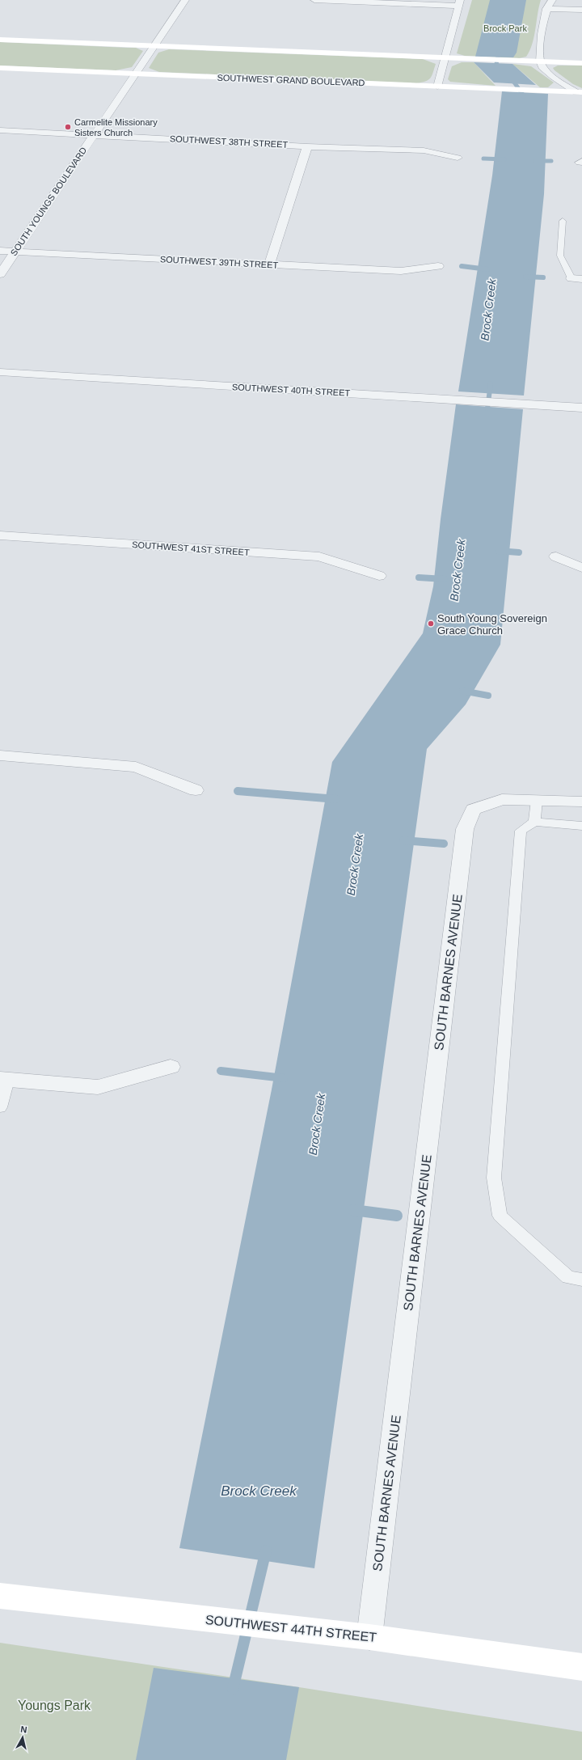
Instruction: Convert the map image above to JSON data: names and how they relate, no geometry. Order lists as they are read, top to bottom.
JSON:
{
  "streets": {
    "street": [
      "SOUTHWEST GRAND BOULEVARD",
      "SOUTHWEST 38TH STREET",
      "SOUTH YOUNGS BOULEVARD",
      "SOUTHWEST 39TH STREET",
      "SOUTHWEST 40TH STREET",
      "SOUTHWEST 41ST STREET",
      "SOUTH BARNES AVENUE",
      "SOUTHWEST 44TH STREET"
    ]
  },
  "crossings": [
    ["SOUTHWEST GRAND BOULEVARD", "SOUTH YOUNGS BOULEVARD"],
    ["SOUTHWEST 38TH STREET", "SOUTH YOUNGS BOULEVARD"],
    ["SOUTH YOUNGS BOULEVARD", "SOUTHWEST 39TH STREET"],
    ["SOUTH BARNES AVENUE", "SOUTHWEST 44TH STREET"]
  ],
  "water": ["Brock Creek"],
  "parks": ["Brock Park", "Youngs Park"],
  "places": ["Carmelite Missionary Sisters Church", "South Young Sovereign Grace Church"],
  "north": "top"
}
